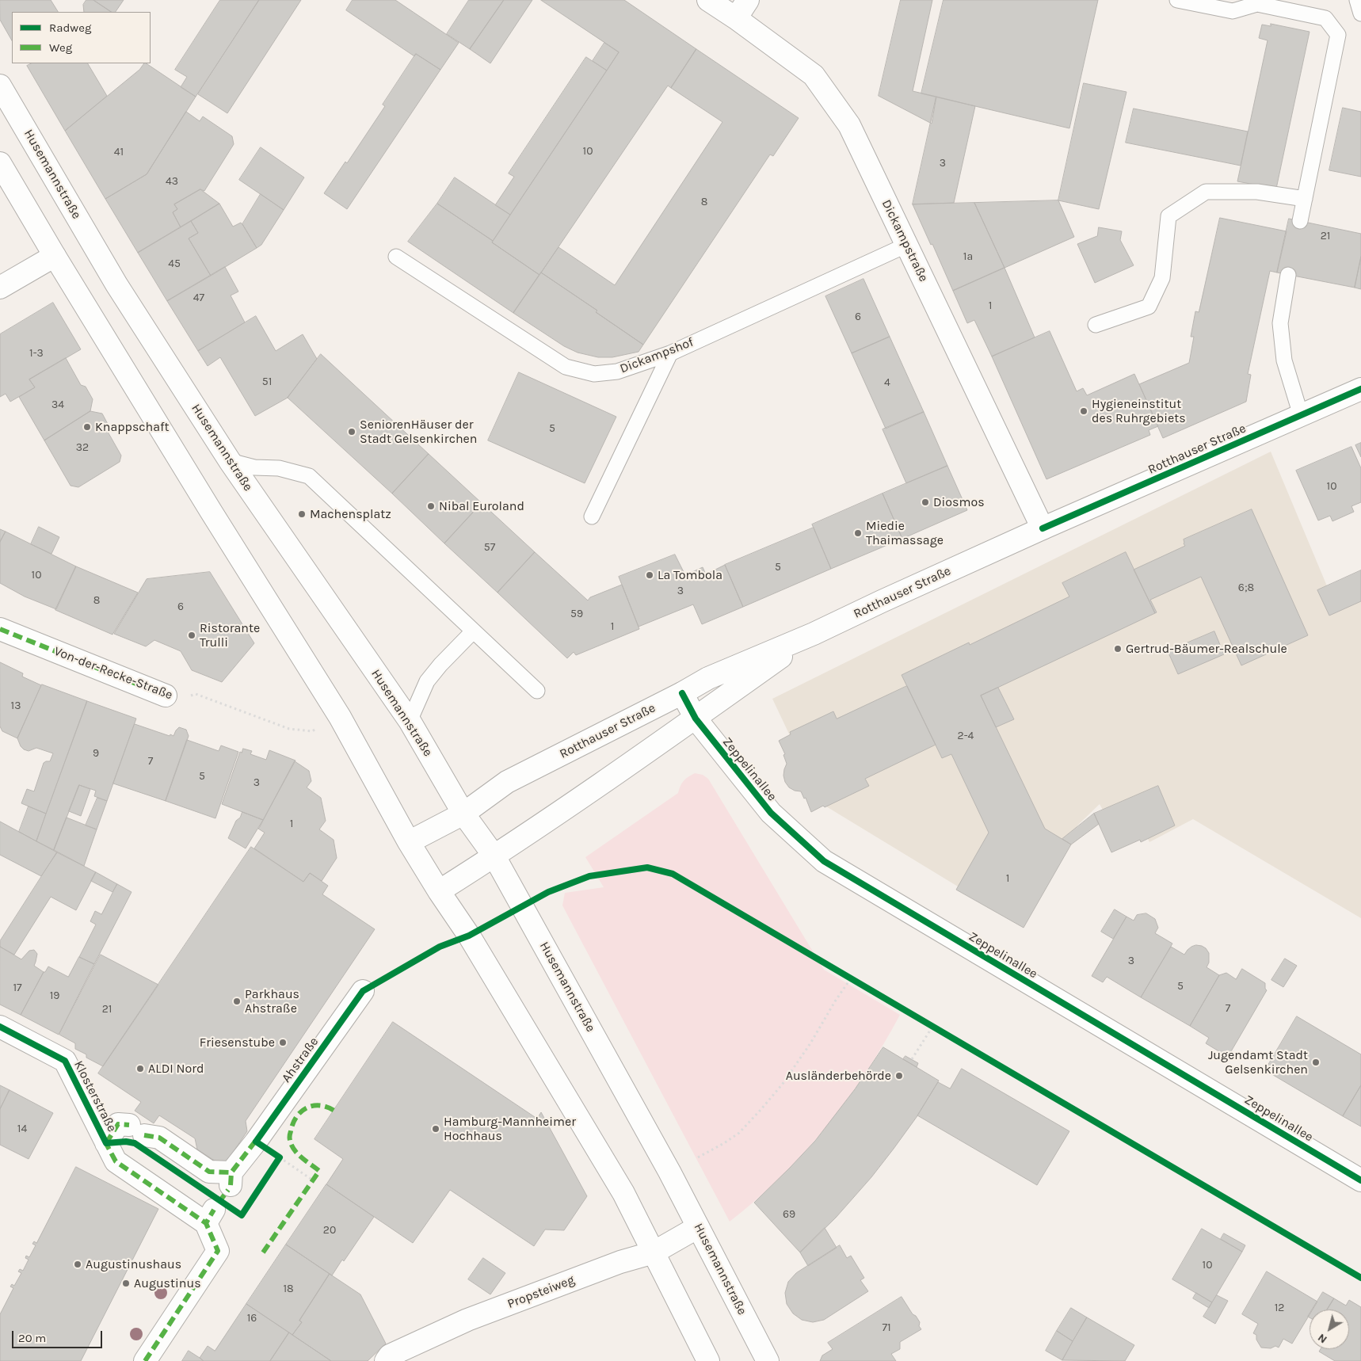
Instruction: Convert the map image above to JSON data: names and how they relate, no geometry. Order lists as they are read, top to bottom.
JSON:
{
  "streets": {
    "main road": [
      "Husemannstraße",
      "Dickampstraße",
      "Rotthauser Straße",
      "Von-der-Recke-Straße",
      "Zeppelinallee",
      "Ahstraße",
      "Klosterstraße",
      "Propsteiweg"
    ],
    "lane": ["Dickampshof"]
  },
  "crossings": [
    ["Husemannstraße", "Rotthauser Straße"],
    ["Husemannstraße", "Propsteiweg"],
    ["Dickampstraße", "Dickampshof"],
    ["Dickampstraße", "Rotthauser Straße"],
    ["Rotthauser Straße", "Zeppelinallee"],
    ["Ahstraße", "Klosterstraße"]
  ],
  "places": [
    "Hygieneinstitut des Ruhrgebiets",
    "Knappschaft",
    "SeniorenHäuser der Stadt Gelsenkirchen",
    "Diosmos",
    "Nibal Euroland",
    "Machensplatz",
    "Miedie Thaimassage",
    "La Tombola",
    "Ristorante Trulli",
    "Gertrud-Bäumer-Realschule",
    "Parkhaus Ahstraße",
    "Friesenstube",
    "Jugendamt Stadt Gelsenkirchen",
    "ALDI Nord",
    "Ausländerbehörde",
    "Hamburg-Mannheimer Hochhaus",
    "Augustinushaus",
    "Augustinus"
  ],
  "house_numbers": [
    "10",
    "41",
    "3",
    "43",
    "8",
    "21",
    "1a",
    "45",
    "47",
    "1",
    "6",
    "1-3",
    "51",
    "4",
    "34",
    "5",
    "32",
    "10",
    "57",
    "5",
    "10",
    "6;8",
    "3",
    "8",
    "6",
    "59",
    "1",
    "13",
    "2-4",
    "9",
    "7",
    "5",
    "3",
    "1",
    "1",
    "3",
    "5",
    "17",
    "19",
    "7",
    "21",
    "14",
    "69",
    "20",
    "10",
    "18",
    "12",
    "16",
    "71"
  ],
  "legend": ["Radweg", "Weg"],
  "scale_bar": "20 m",
  "north": "bottom left"
}
